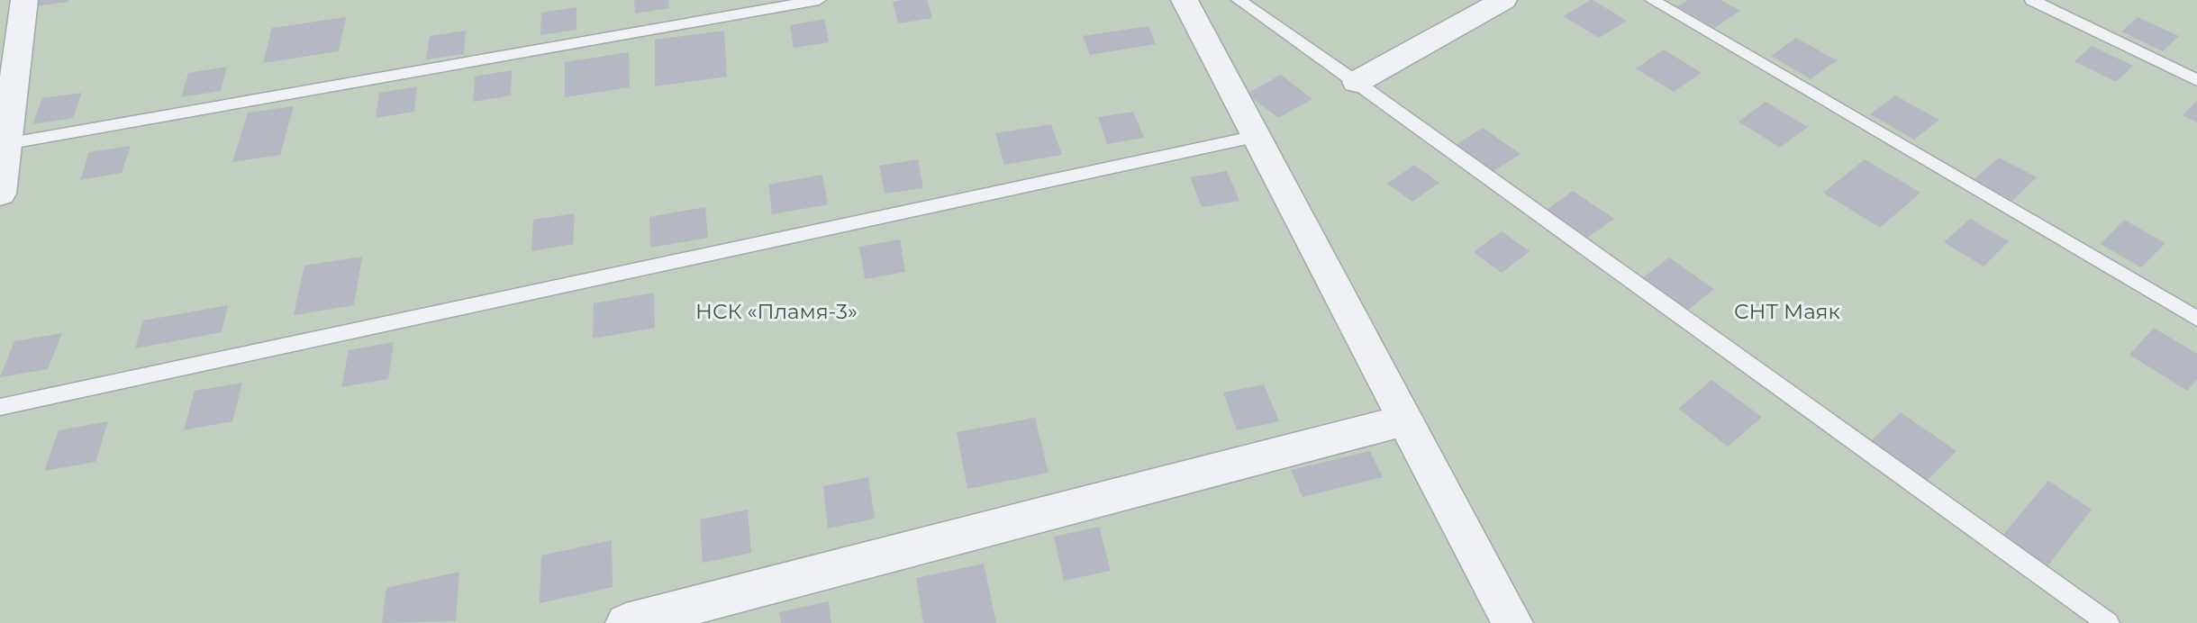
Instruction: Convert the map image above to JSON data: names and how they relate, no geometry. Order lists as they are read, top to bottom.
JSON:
{
  "parks": ["НСК «Пламя-3»", "СНТ Маяк"]
}
